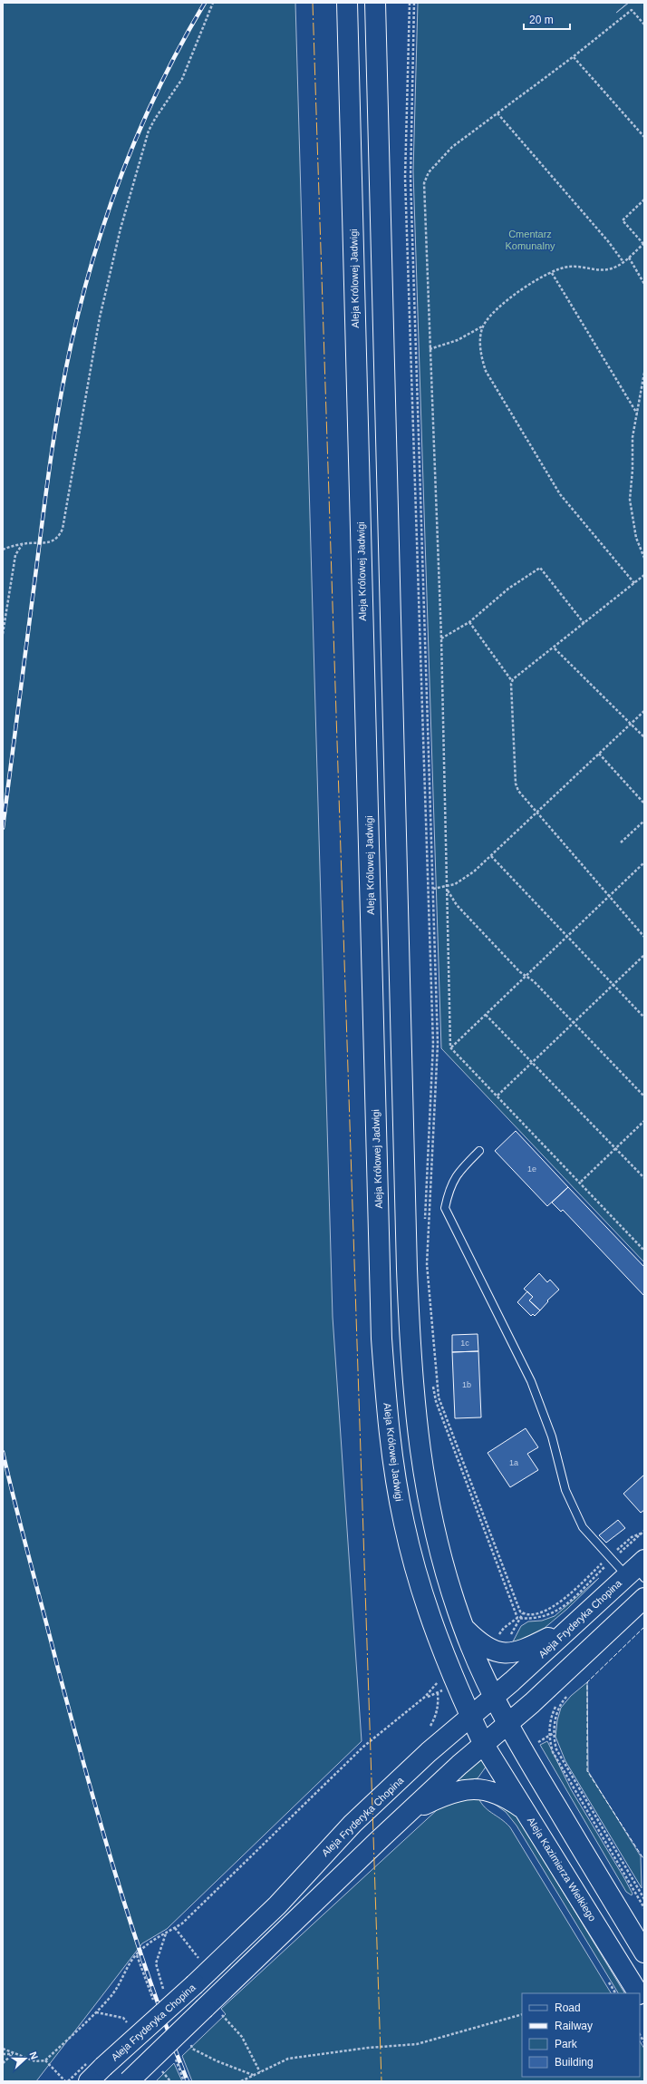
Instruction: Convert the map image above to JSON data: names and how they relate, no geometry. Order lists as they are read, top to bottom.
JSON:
{
  "streets": {
    "main road": ["Aleja Królowej Jadwigi", "Aleja Fryderyka Chopina", "Aleja Kazimierza Wielkiego"]
  },
  "crossings": [
    ["Aleja Królowej Jadwigi", "Aleja Fryderyka Chopina"],
    ["Aleja Królowej Jadwigi", "Aleja Kazimierza Wielkiego"],
    ["Aleja Fryderyka Chopina", "Aleja Kazimierza Wielkiego"]
  ],
  "parks": ["Cmentarz Komunalny"],
  "house_numbers": [
    "1e",
    "1c",
    "1b",
    "1a"
  ],
  "legend": [
    "Road",
    "Railway",
    "Park",
    "Building"
  ],
  "scale_bar": "20 m",
  "north": "right"
}
